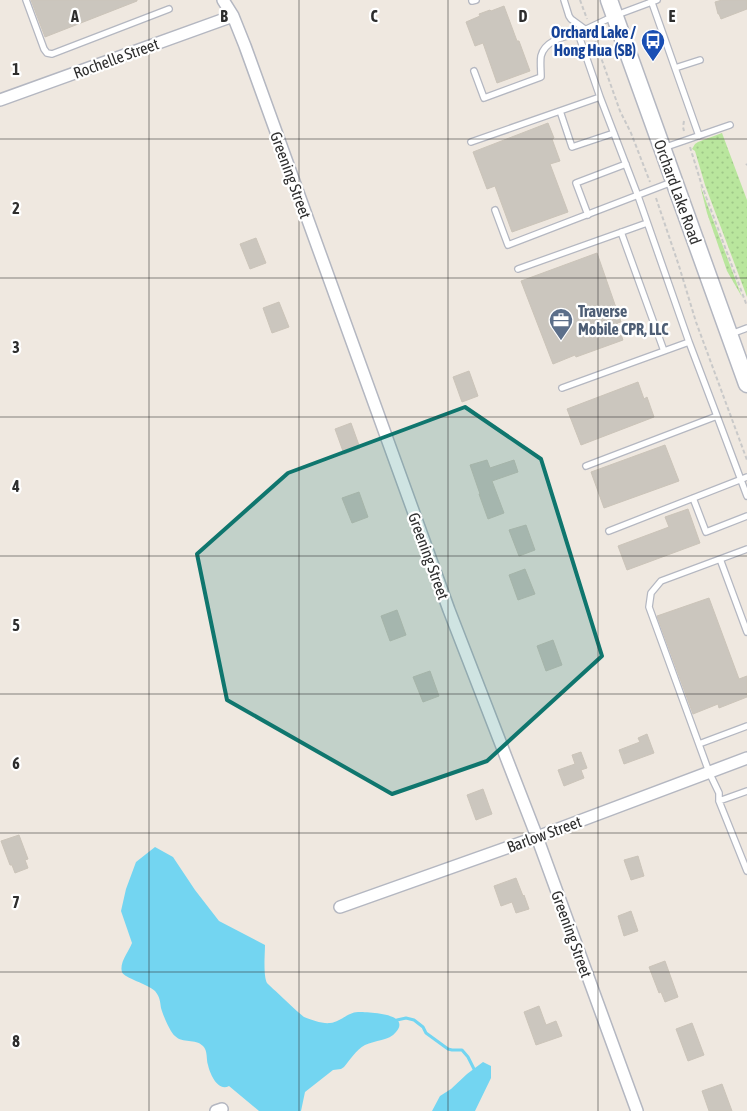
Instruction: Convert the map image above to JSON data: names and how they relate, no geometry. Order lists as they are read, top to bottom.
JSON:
{
  "streets": {
    "main road": ["Orchard Lake Road"],
    "street": ["Rochelle Street", "Greening Street", "Barlow Street"]
  },
  "crossings": [
    ["Rochelle Street", "Greening Street"],
    ["Greening Street", "Barlow Street"]
  ],
  "places": {
    "bus stop": ["Orchard Lake / Hong Hua (SB)"],
    "office": ["Traverse Mobile CPR, LLC"]
  },
  "grid": {
    "columns": [
      "A",
      "B",
      "C",
      "D",
      "E"
    ],
    "rows": [
      "1",
      "2",
      "3",
      "4",
      "5",
      "6",
      "7",
      "8"
    ]
  }
}
